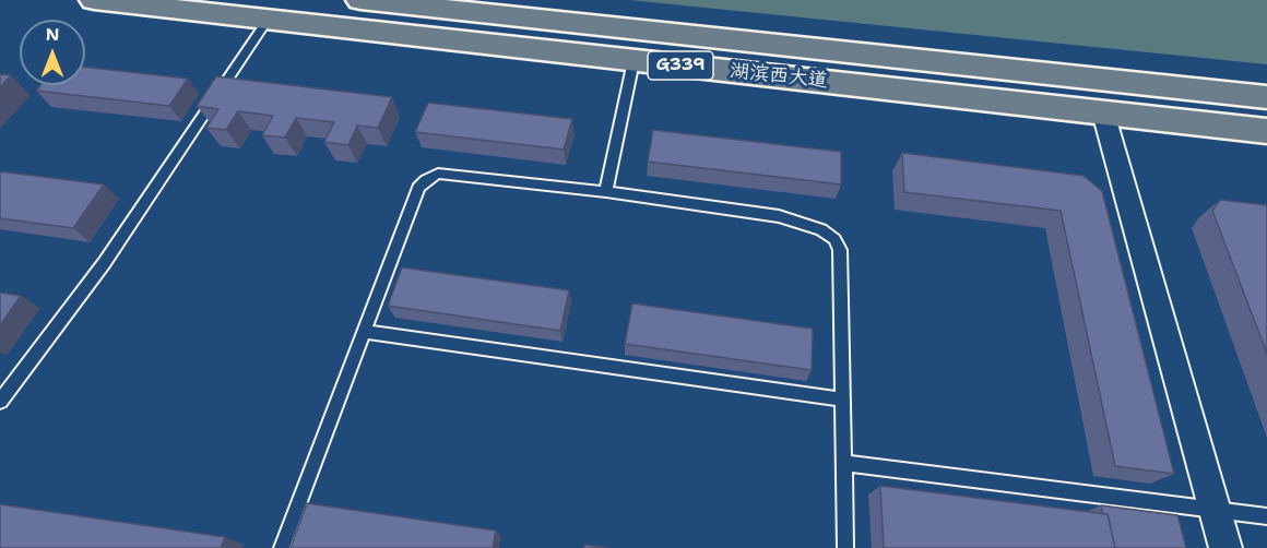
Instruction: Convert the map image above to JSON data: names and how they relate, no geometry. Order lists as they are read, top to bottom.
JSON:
{
  "streets": {
    "highway": ["G339", "湖滨西大道"]
  },
  "north": "top"
}
